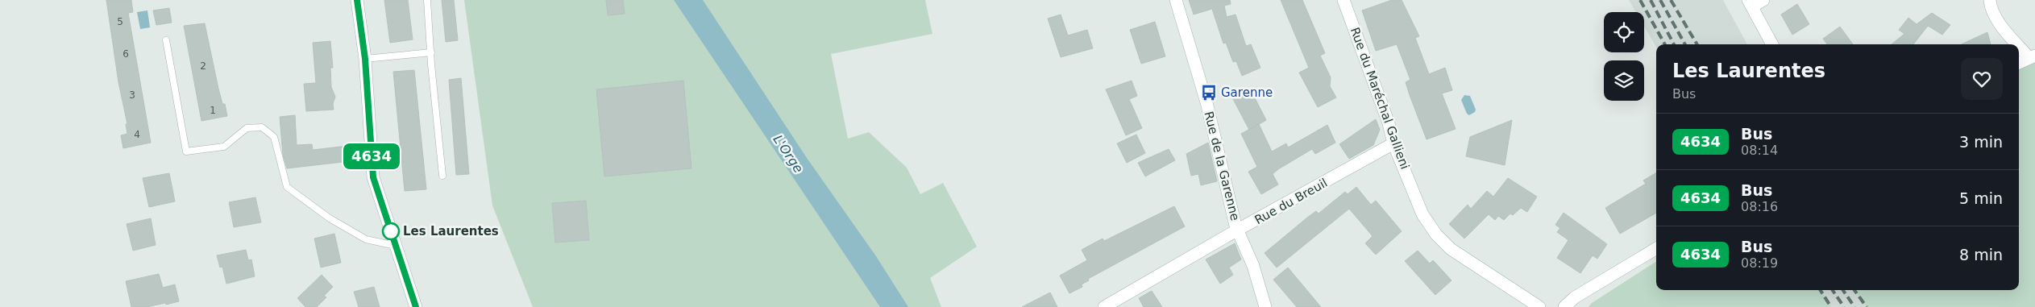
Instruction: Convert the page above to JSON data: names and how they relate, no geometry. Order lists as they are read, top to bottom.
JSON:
{
  "streets": {
    "street": ["Rue du Maréchal Gallieni", "Rue de la Garenne", "Rue du Breuil"]
  },
  "crossings": [
    ["Rue du Maréchal Gallieni", "Rue du Breuil"],
    ["Rue de la Garenne", "Rue du Breuil"]
  ],
  "water": ["L'Orge"],
  "places": {
    "bus stop": ["Garenne"],
    "other": ["Les Laurentes"]
  },
  "lines": ["bus line 4634"],
  "house_numbers": [
    "5",
    "6",
    "2",
    "3",
    "1",
    "4"
  ],
  "page": {
    "on_map": "4634",
    "heading": ["Les Laurentes", "Bus"],
    "list": [
      {
        "mark": "4634",
        "name": "Bus",
        "note": "08:14",
        "value": "3 min"
      },
      {
        "mark": "4634",
        "name": "Bus",
        "note": "08:16",
        "value": "5 min"
      },
      {
        "mark": "4634",
        "name": "Bus",
        "note": "08:19",
        "value": "8 min"
      }
    ]
  }
}
